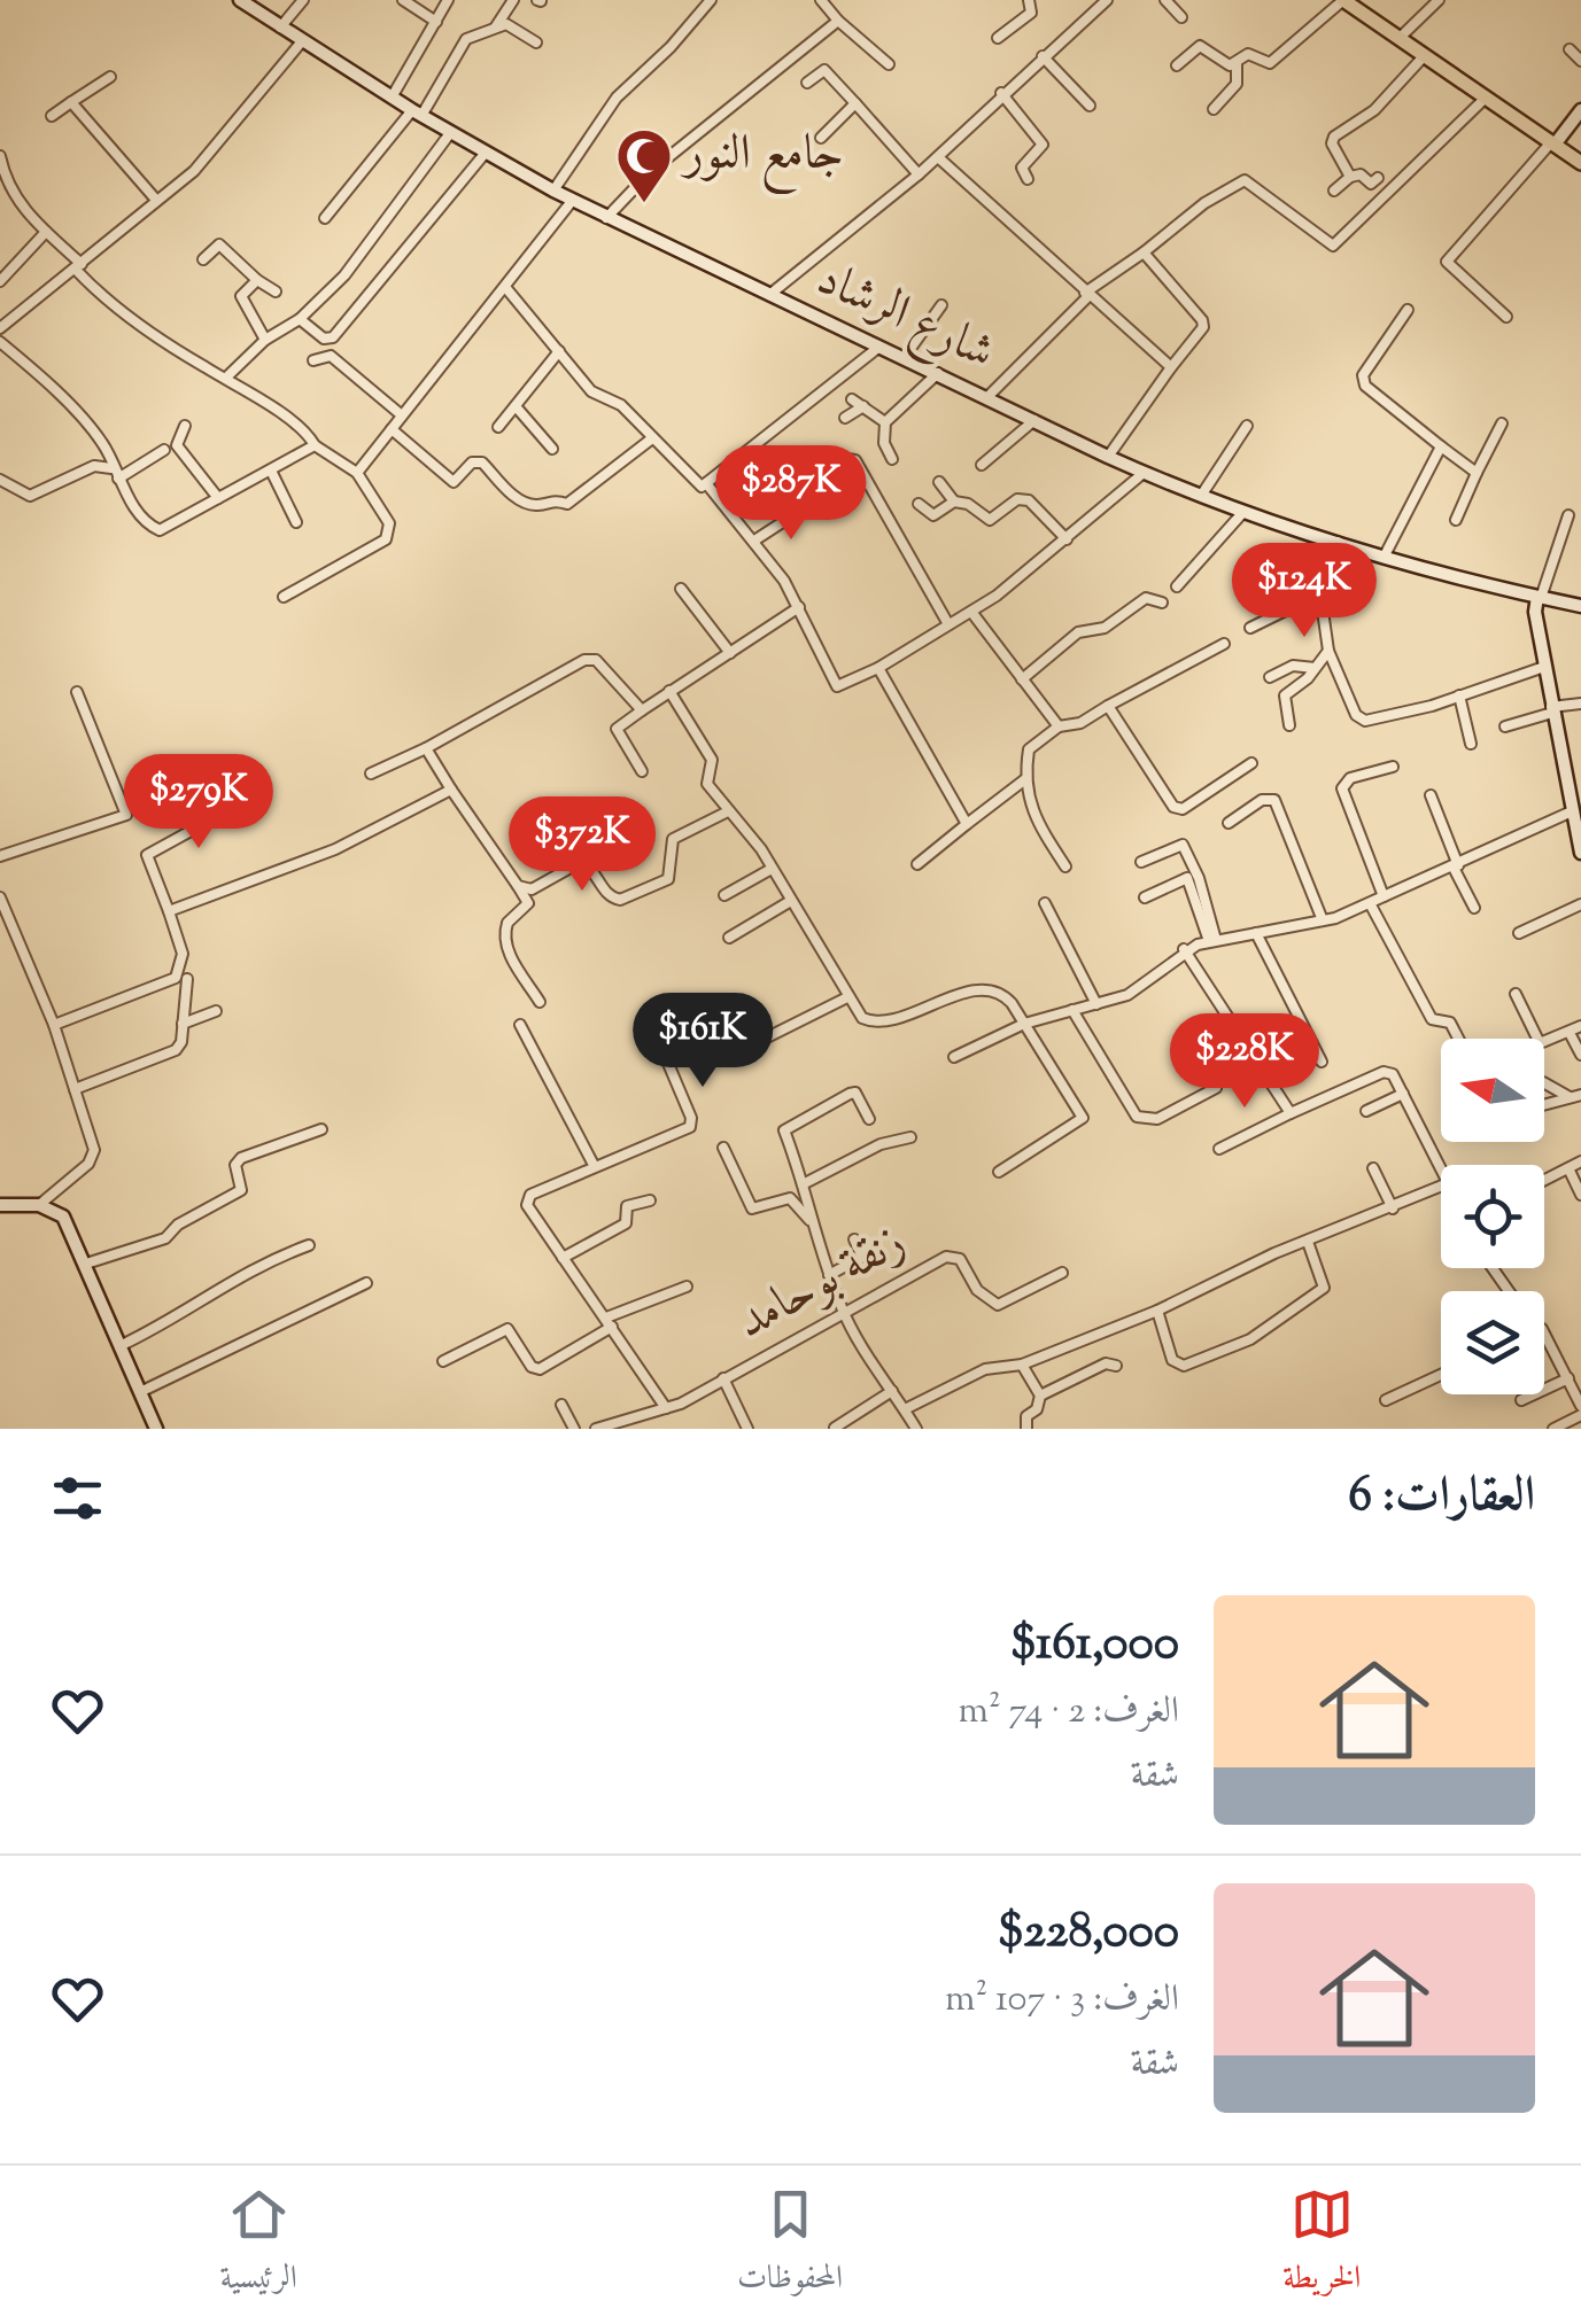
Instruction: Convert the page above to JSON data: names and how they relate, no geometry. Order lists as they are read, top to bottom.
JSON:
{
  "streets": {
    "street": ["شارع الرشاد", "زنقة بوحامد"]
  },
  "places": {
    "mosque": ["جامع النور"]
  },
  "north": "left",
  "page": {
    "price": [
      "$287K",
      "$124K",
      "$279K",
      "$372K",
      "$161K",
      "$228K"
    ],
    "heading": "العقارات: 6",
    "list": [
      {
        "name": "$161,000",
        "note": "الغرف: 2 · 74 m² · شقة"
      },
      {
        "name": "$228,000",
        "note": "الغرف: 3 · 107 m² · شقة"
      }
    ],
    "tabs": ["الخريطة", "المحفوظات", "الرئيسية"]
  }
}
